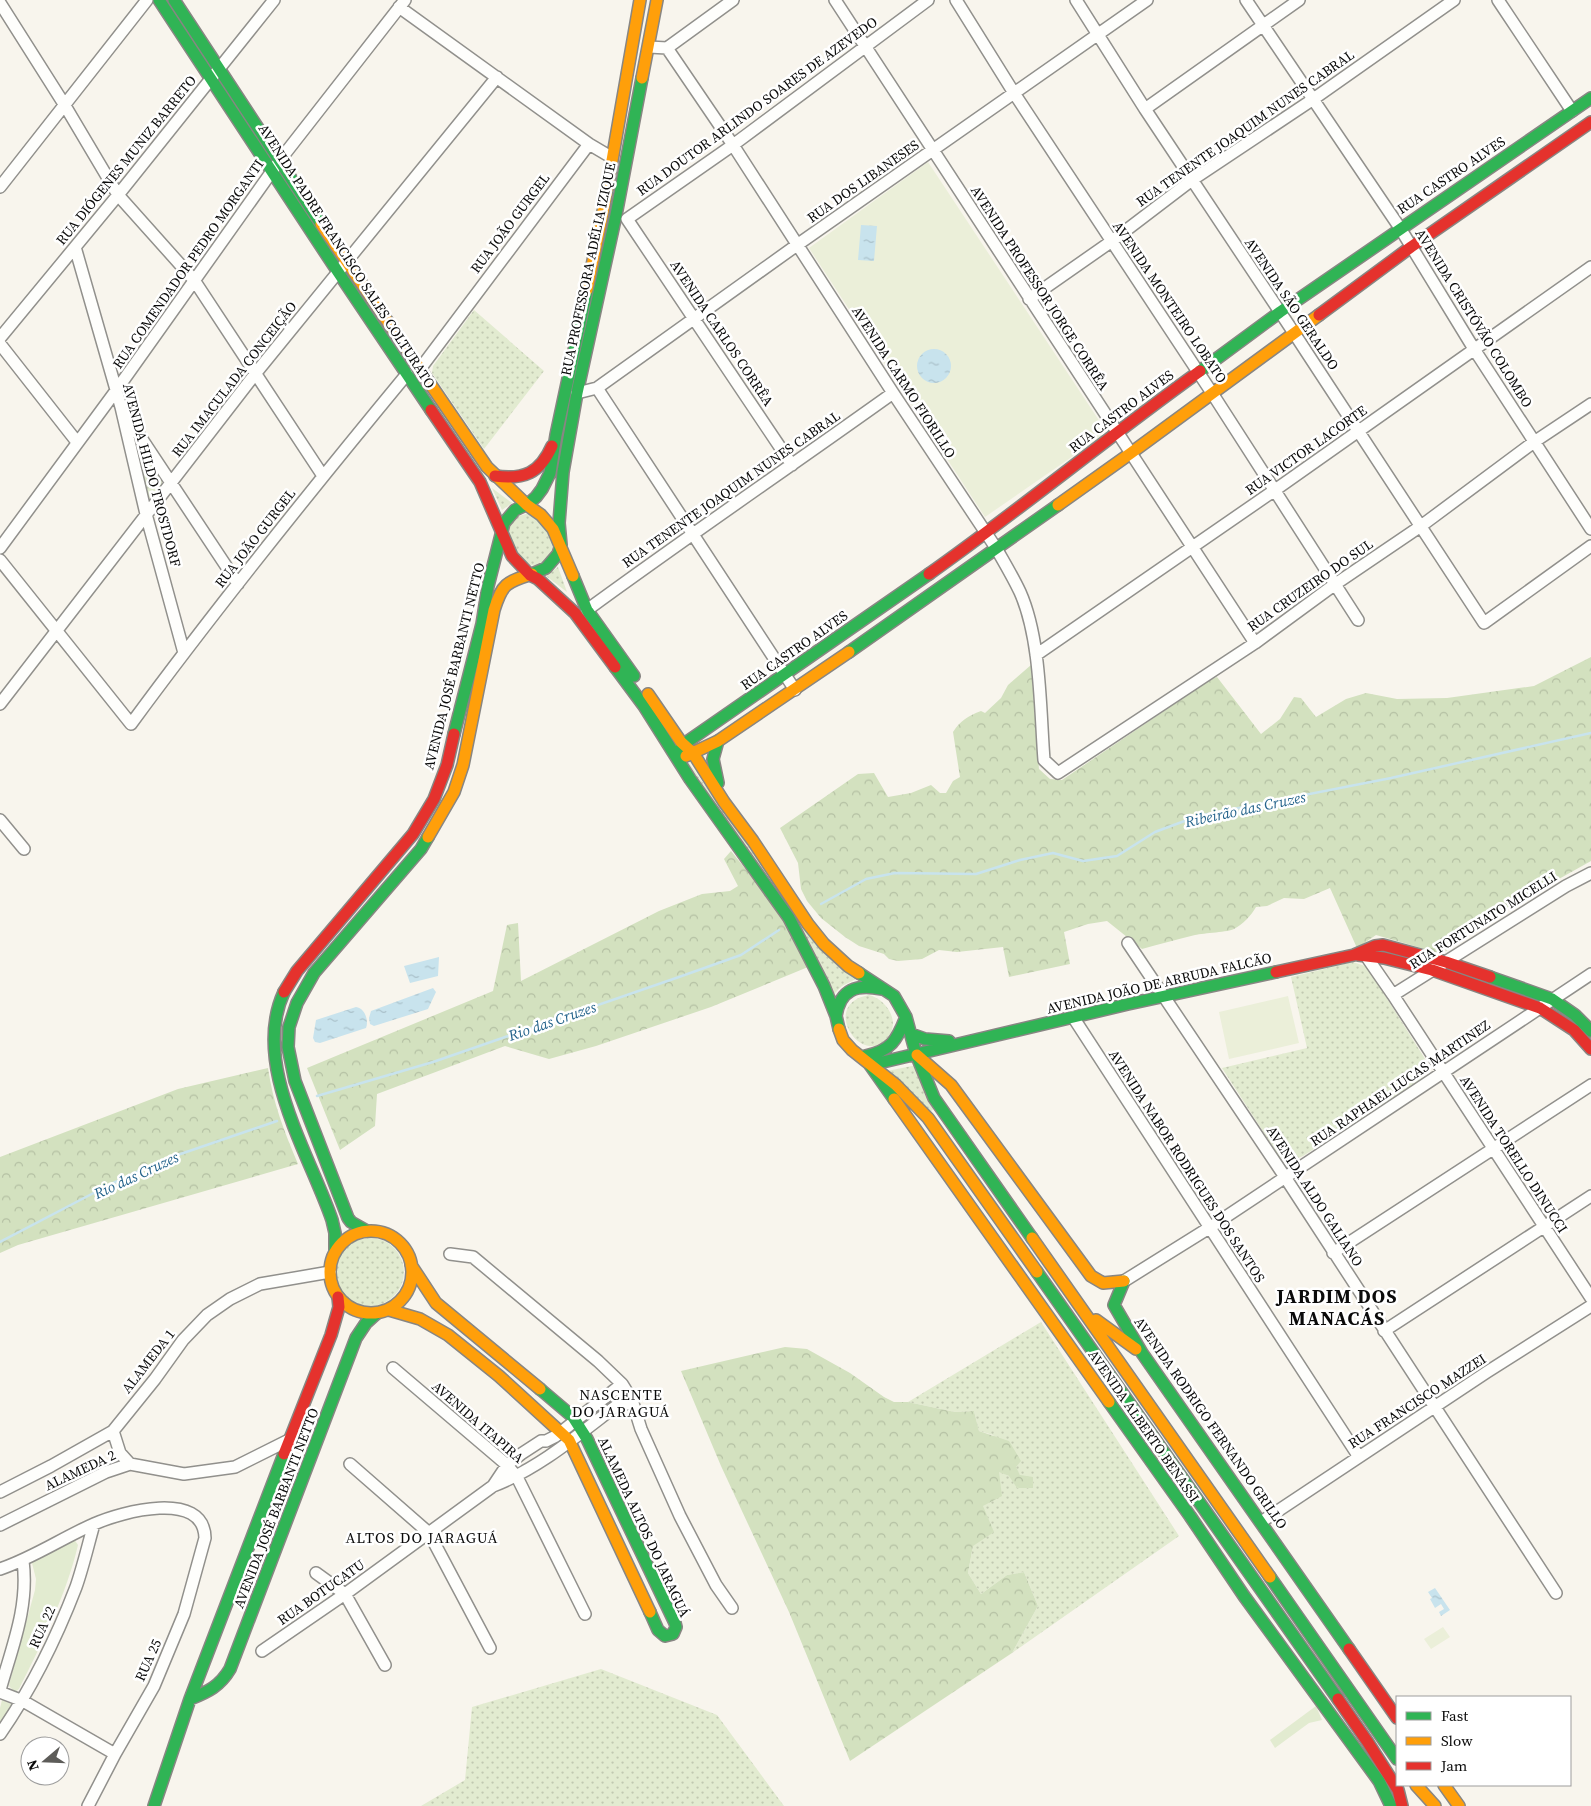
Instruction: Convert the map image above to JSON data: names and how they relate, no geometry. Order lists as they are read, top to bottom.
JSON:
{
  "streets": {
    "street": [
      "RUA DOUTOR ARLINDO SOARES DE AZEVEDO",
      "RUA TENENTE JOAQUIM NUNES CABRAL",
      "RUA DIÓGENES MUNIZ BARRETO",
      "RUA CASTRO ALVES",
      "RUA DOS LIBANESES",
      "RUA JOÃO GURGEL",
      "AVENIDA PADRE FRANCISCO SALES COLTURATO",
      "RUA COMENDADOR PEDRO MORGANTI",
      "RUA PROFESSORA ADÉLIA IZIQUE",
      "AVENIDA PROFESSOR JORGE CORRÊA",
      "AVENIDA MONTEIRO LOBATO",
      "AVENIDA SÃO GERALDO",
      "AVENIDA CRISTÓVÃO COLOMBO",
      "AVENIDA CARLOS CORRÊA",
      "RUA IMACULADA CONCEIÇÃO",
      "AVENIDA CARMO FIORILLO",
      "RUA VICTOR LACORTE",
      "AVENIDA HILDO TROSTDORF",
      "RUA CRUZEIRO DO SUL",
      "AVENIDA JOSÉ BARBANTI NETTO",
      "RUA FORTUNATO MICELLI",
      "AVENIDA JOÃO DE ARRUDA FALCÃO",
      "RUA RAPHAEL LUCAS MARTINEZ",
      "AVENIDA TORELLO DINUCCI",
      "AVENIDA NABOR RODRIGUES DOS SANTOS",
      "AVENIDA ALDO GALIANO",
      "ALAMEDA 1",
      "RUA FRANCISCO MAZZEI",
      "AVENIDA ITAPIRA",
      "AVENIDA RODRIGO FERNANDO GRILLO",
      "AVENIDA ALBERTO BENASSI",
      "ALAMEDA 2",
      "ALAMEDA ALTOS DO JARAGUÁ",
      "RUA BOTUCATU",
      "RUA 22",
      "RUA 25"
    ]
  },
  "crossings": [
    ["RUA DOUTOR ARLINDO SOARES DE AZEVEDO", "AVENIDA PROFESSOR JORGE CORRÊA"],
    ["RUA DOUTOR ARLINDO SOARES DE AZEVEDO", "AVENIDA CARLOS CORRÊA"],
    ["RUA DOUTOR ARLINDO SOARES DE AZEVEDO", "AVENIDA CARMO FIORILLO"],
    ["RUA TENENTE JOAQUIM NUNES CABRAL", "AVENIDA PROFESSOR JORGE CORRÊA"],
    ["RUA TENENTE JOAQUIM NUNES CABRAL", "AVENIDA MONTEIRO LOBATO"],
    ["RUA TENENTE JOAQUIM NUNES CABRAL", "AVENIDA SÃO GERALDO"],
    ["RUA TENENTE JOAQUIM NUNES CABRAL", "AVENIDA CRISTÓVÃO COLOMBO"],
    ["RUA TENENTE JOAQUIM NUNES CABRAL", "AVENIDA CARLOS CORRÊA"],
    ["RUA TENENTE JOAQUIM NUNES CABRAL", "AVENIDA CARMO FIORILLO"],
    ["RUA DIÓGENES MUNIZ BARRETO", "AVENIDA PADRE FRANCISCO SALES COLTURATO"],
    ["RUA DIÓGENES MUNIZ BARRETO", "AVENIDA HILDO TROSTDORF"],
    ["RUA CASTRO ALVES", "AVENIDA PROFESSOR JORGE CORRÊA"],
    ["RUA CASTRO ALVES", "AVENIDA MONTEIRO LOBATO"],
    ["RUA CASTRO ALVES", "AVENIDA SÃO GERALDO"],
    ["RUA CASTRO ALVES", "AVENIDA CRISTÓVÃO COLOMBO"],
    ["RUA CASTRO ALVES", "AVENIDA CARMO FIORILLO"],
    ["RUA DOS LIBANESES", "AVENIDA PROFESSOR JORGE CORRÊA"],
    ["RUA DOS LIBANESES", "AVENIDA MONTEIRO LOBATO"],
    ["RUA DOS LIBANESES", "AVENIDA SÃO GERALDO"],
    ["RUA DOS LIBANESES", "AVENIDA CARLOS CORRÊA"],
    ["RUA DOS LIBANESES", "AVENIDA CARMO FIORILLO"],
    ["RUA JOÃO GURGEL", "AVENIDA PADRE FRANCISCO SALES COLTURATO"],
    ["RUA JOÃO GURGEL", "RUA IMACULADA CONCEIÇÃO"],
    ["RUA JOÃO GURGEL", "AVENIDA HILDO TROSTDORF"],
    ["AVENIDA PADRE FRANCISCO SALES COLTURATO", "RUA COMENDADOR PEDRO MORGANTI"],
    ["AVENIDA PADRE FRANCISCO SALES COLTURATO", "RUA PROFESSORA ADÉLIA IZIQUE"],
    ["AVENIDA PADRE FRANCISCO SALES COLTURATO", "RUA IMACULADA CONCEIÇÃO"],
    ["AVENIDA PADRE FRANCISCO SALES COLTURATO", "AVENIDA JOSÉ BARBANTI NETTO"],
    ["RUA COMENDADOR PEDRO MORGANTI", "AVENIDA HILDO TROSTDORF"],
    ["RUA PROFESSORA ADÉLIA IZIQUE", "AVENIDA JOSÉ BARBANTI NETTO"],
    ["AVENIDA PROFESSOR JORGE CORRÊA", "RUA VICTOR LACORTE"],
    ["AVENIDA PROFESSOR JORGE CORRÊA", "RUA CRUZEIRO DO SUL"],
    ["AVENIDA MONTEIRO LOBATO", "RUA VICTOR LACORTE"],
    ["AVENIDA MONTEIRO LOBATO", "RUA CRUZEIRO DO SUL"],
    ["AVENIDA SÃO GERALDO", "RUA VICTOR LACORTE"],
    ["AVENIDA SÃO GERALDO", "RUA CRUZEIRO DO SUL"],
    ["AVENIDA CRISTÓVÃO COLOMBO", "RUA VICTOR LACORTE"],
    ["AVENIDA CRISTÓVÃO COLOMBO", "RUA CRUZEIRO DO SUL"],
    ["RUA IMACULADA CONCEIÇÃO", "AVENIDA HILDO TROSTDORF"],
    ["AVENIDA CARMO FIORILLO", "RUA VICTOR LACORTE"],
    ["AVENIDA CARMO FIORILLO", "RUA CRUZEIRO DO SUL"],
    ["AVENIDA JOSÉ BARBANTI NETTO", "ALAMEDA 1"],
    ["AVENIDA JOSÉ BARBANTI NETTO", "ALAMEDA 2"],
    ["AVENIDA JOSÉ BARBANTI NETTO", "ALAMEDA ALTOS DO JARAGUÁ"],
    ["RUA FORTUNATO MICELLI", "AVENIDA JOÃO DE ARRUDA FALCÃO"],
    ["RUA FORTUNATO MICELLI", "AVENIDA TORELLO DINUCCI"],
    ["AVENIDA JOÃO DE ARRUDA FALCÃO", "RUA RAPHAEL LUCAS MARTINEZ"],
    ["AVENIDA JOÃO DE ARRUDA FALCÃO", "AVENIDA TORELLO DINUCCI"],
    ["AVENIDA JOÃO DE ARRUDA FALCÃO", "AVENIDA NABOR RODRIGUES DOS SANTOS"],
    ["AVENIDA JOÃO DE ARRUDA FALCÃO", "AVENIDA ALDO GALIANO"],
    ["AVENIDA JOÃO DE ARRUDA FALCÃO", "AVENIDA ALBERTO BENASSI"],
    ["RUA RAPHAEL LUCAS MARTINEZ", "AVENIDA TORELLO DINUCCI"],
    ["RUA RAPHAEL LUCAS MARTINEZ", "AVENIDA NABOR RODRIGUES DOS SANTOS"],
    ["RUA RAPHAEL LUCAS MARTINEZ", "AVENIDA ALDO GALIANO"],
    ["RUA RAPHAEL LUCAS MARTINEZ", "AVENIDA RODRIGO FERNANDO GRILLO"],
    ["AVENIDA NABOR RODRIGUES DOS SANTOS", "RUA FRANCISCO MAZZEI"],
    ["AVENIDA ALDO GALIANO", "RUA FRANCISCO MAZZEI"],
    ["ALAMEDA 1", "ALAMEDA ALTOS DO JARAGUÁ"],
    ["RUA FRANCISCO MAZZEI", "AVENIDA RODRIGO FERNANDO GRILLO"],
    ["AVENIDA ITAPIRA", "RUA BOTUCATU"],
    ["ALAMEDA ALTOS DO JARAGUÁ", "RUA BOTUCATU"],
    ["RUA 22", "RUA 25"]
  ],
  "districts": ["JARDIM DOS MANACÁS", "NASCENTE DO JARAGUÁ", "ALTOS DO JARAGUÁ"],
  "water": ["Ribeirão das Cruzes", "Rio das Cruzes"],
  "legend": ["Fast", "Slow", "Jam"],
  "north": "left"
}
